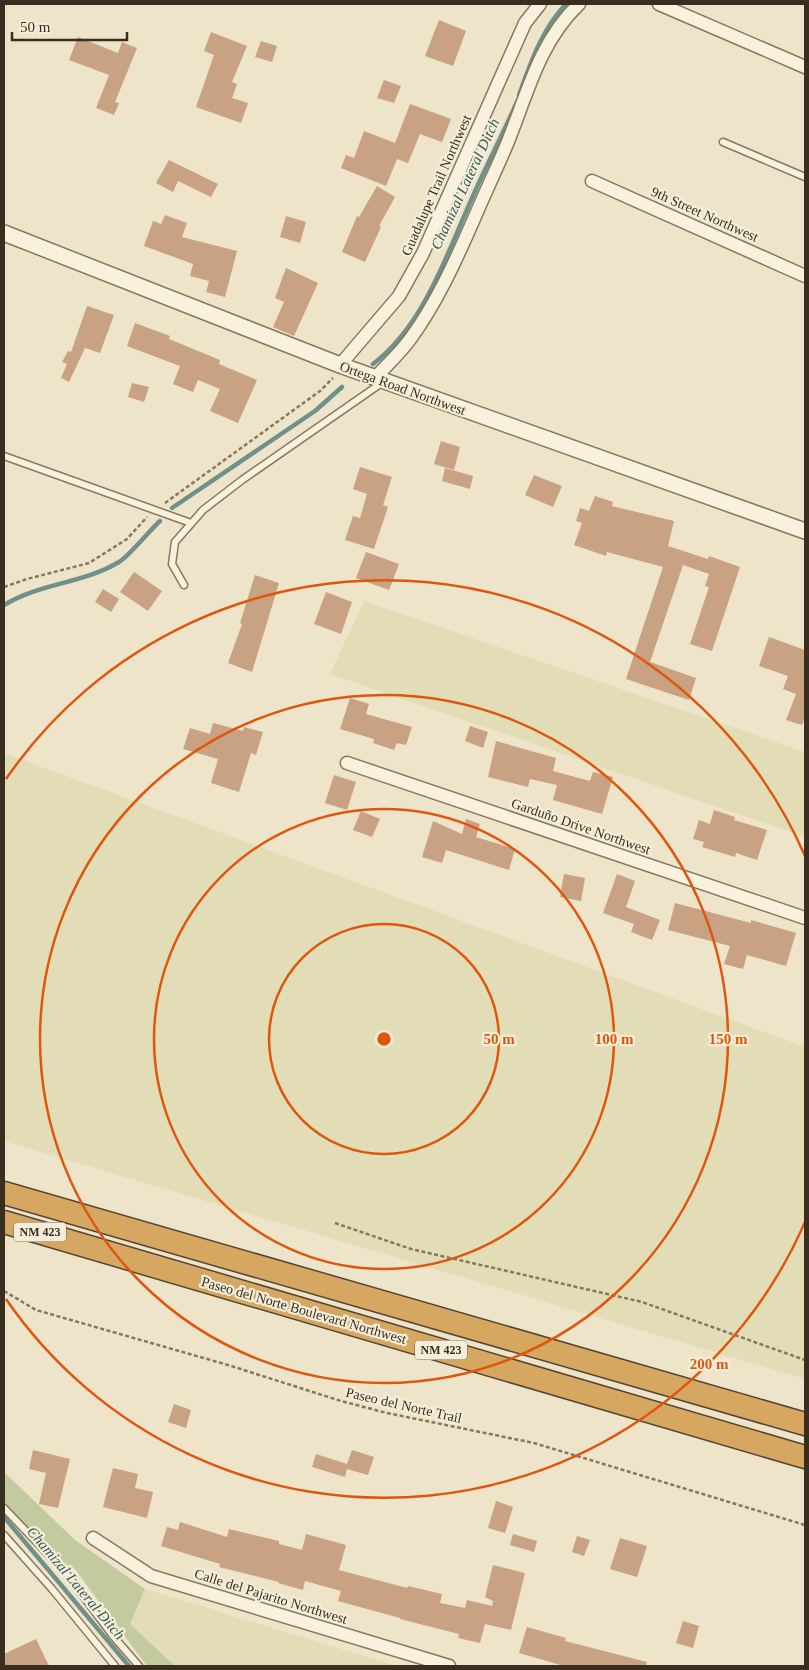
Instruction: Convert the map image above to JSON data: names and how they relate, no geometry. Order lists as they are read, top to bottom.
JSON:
{
  "streets": {
    "highway": ["NM 423", "Paseo del Norte Boulevard Northwest"],
    "street": [
      "Guadalupe Trail Northwest",
      "9th Street Northwest",
      "Ortega Road Northwest",
      "Garduño Drive Northwest",
      "Calle del Pajarito Northwest"
    ],
    "path": ["Paseo del Norte Trail"]
  },
  "crossings": [
    ["Guadalupe Trail Northwest", "Ortega Road Northwest"]
  ],
  "water": ["Chamizal Lateral Ditch"],
  "scale_bar": "50 m",
  "rings": [
    "50 m",
    "100 m",
    "150 m",
    "200 m"
  ]
}
